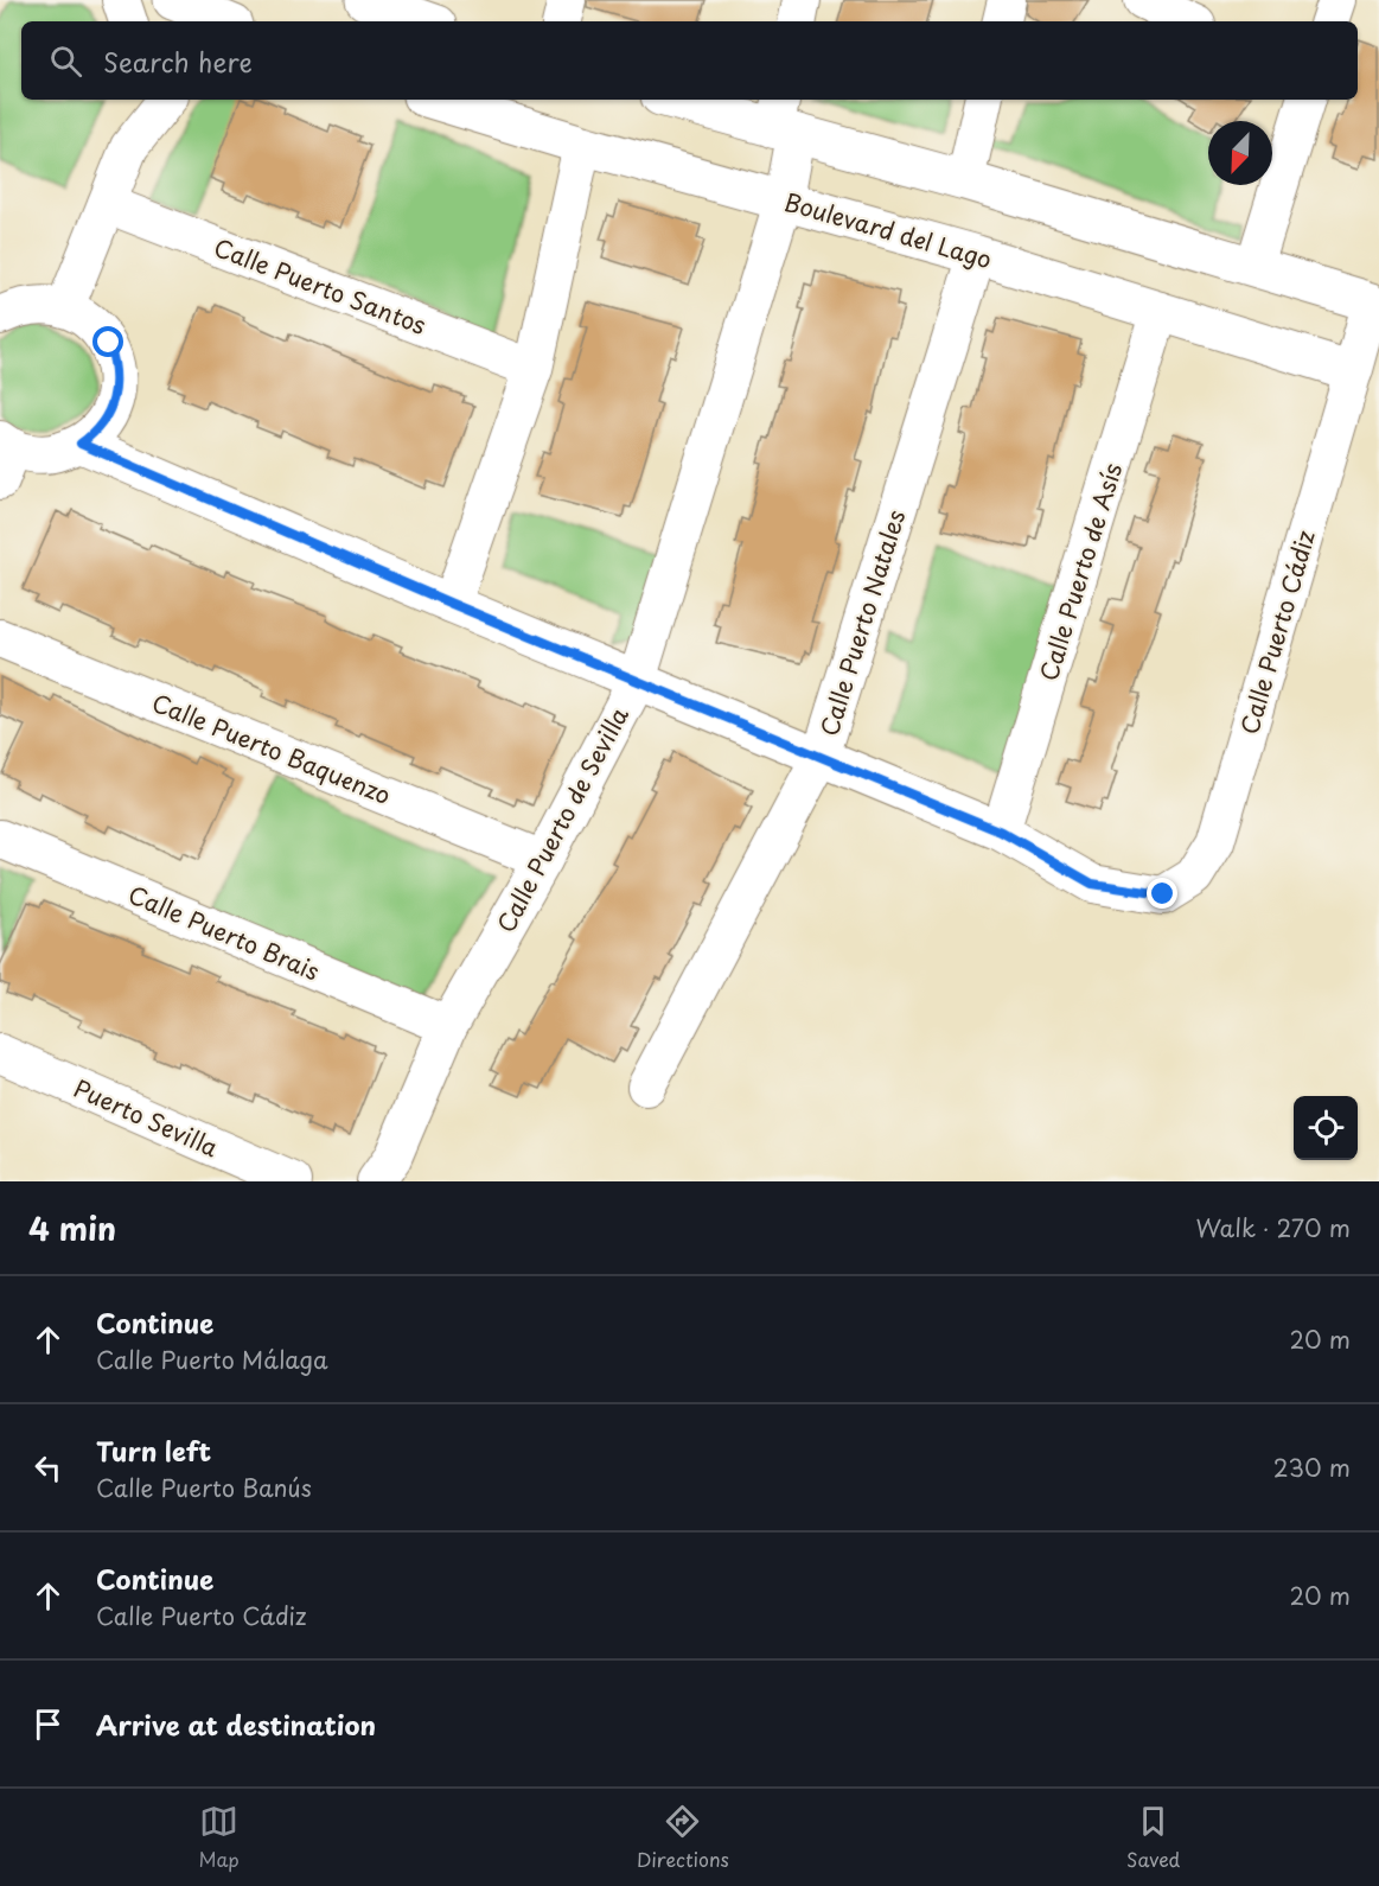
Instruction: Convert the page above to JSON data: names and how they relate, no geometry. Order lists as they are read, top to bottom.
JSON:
{
  "streets": {
    "street": [
      "Boulevard del Lago",
      "Calle Puerto Santos",
      "Calle Puerto de Asís",
      "Calle Puerto Natales",
      "Calle Puerto Cádiz",
      "Calle Puerto Baquenzo",
      "Calle Puerto de Sevilla",
      "Calle Puerto Brais",
      "Puerto Sevilla"
    ]
  },
  "crossings": [
    ["Boulevard del Lago", "Calle Puerto de Asís"],
    ["Boulevard del Lago", "Calle Puerto Natales"],
    ["Boulevard del Lago", "Calle Puerto Cádiz"],
    ["Boulevard del Lago", "Calle Puerto de Sevilla"],
    ["Calle Puerto de Asís", "Calle Puerto Cádiz"],
    ["Calle Puerto Baquenzo", "Calle Puerto de Sevilla"],
    ["Calle Puerto de Sevilla", "Calle Puerto Brais"]
  ],
  "north": "bottom left",
  "page": {
    "search": "Search here",
    "heading": ["4 min", "Walk · 270 m"],
    "list": [
      ["Continue", "Calle Puerto Málaga", "20 m"],
      ["Turn left", "Calle Puerto Banús", "230 m"],
      ["Continue", "Calle Puerto Cádiz", "20 m"],
      "Arrive at destination"
    ],
    "nav": ["Map", "Directions", "Saved"]
  }
}
